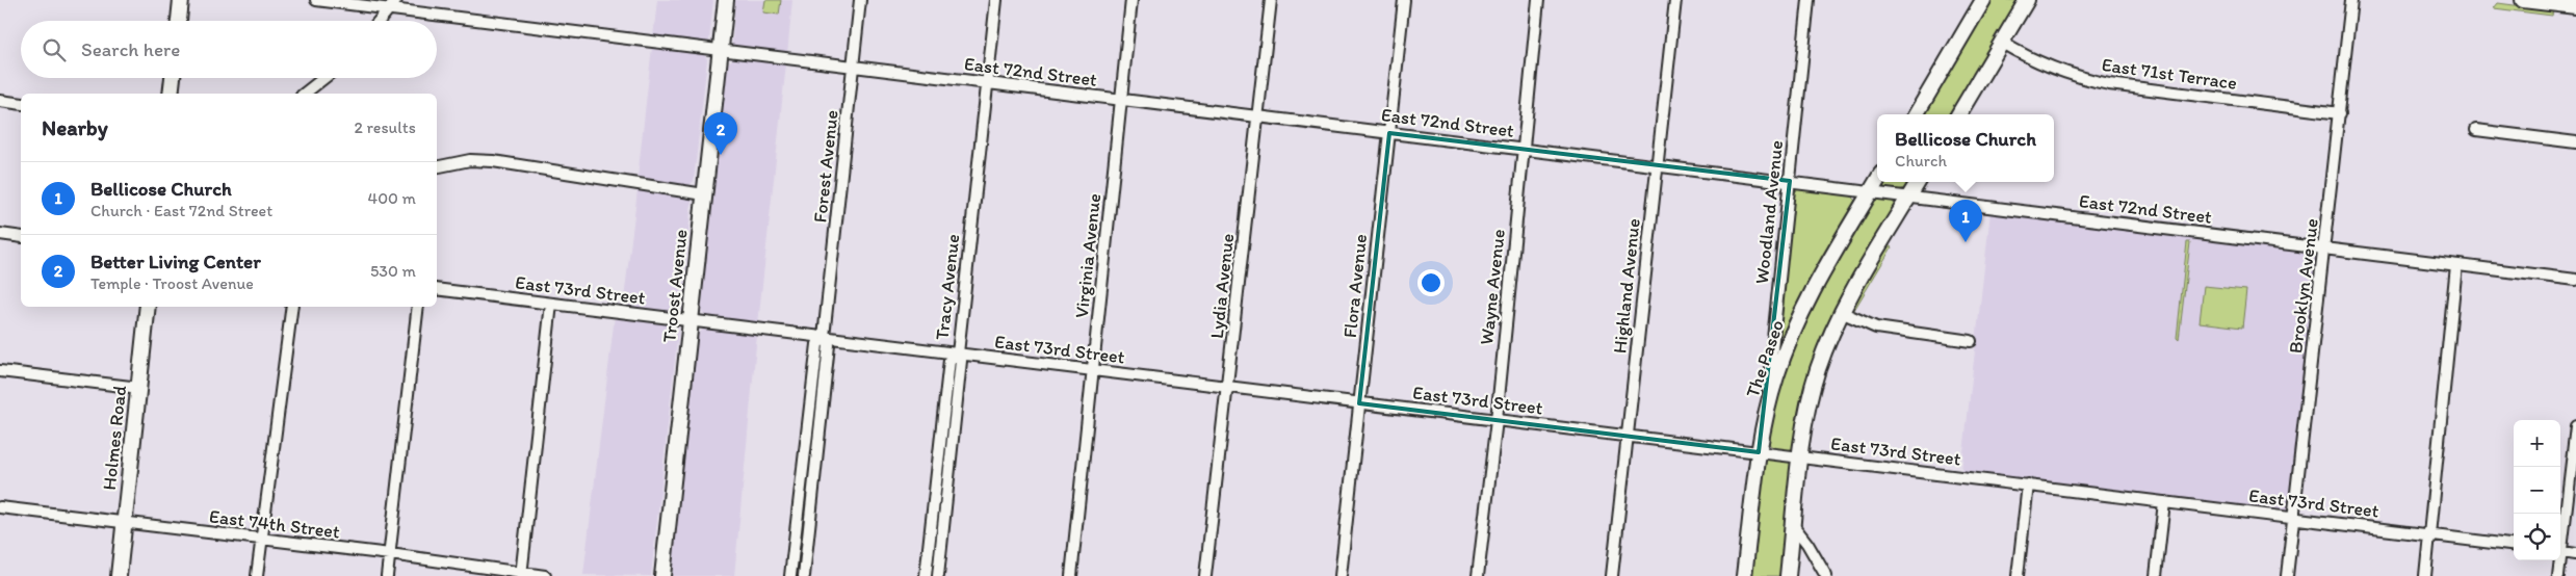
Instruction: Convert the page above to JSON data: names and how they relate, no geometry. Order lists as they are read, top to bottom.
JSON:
{
  "streets": {
    "main road": ["Troost Avenue", "The Paseo", "Holmes Road"],
    "street": [
      "East 72nd Street",
      "East 71st Terrace",
      "Forest Avenue",
      "Woodland Avenue",
      "Virginia Avenue",
      "Lydia Avenue",
      "Flora Avenue",
      "Highland Avenue",
      "Brooklyn Avenue",
      "Tracy Avenue",
      "Wayne Avenue",
      "East 73rd Street",
      "East 74th Street"
    ]
  },
  "crossings": [
    ["East 72nd Street", "Forest Avenue"],
    ["East 72nd Street", "Woodland Avenue"],
    ["East 72nd Street", "Virginia Avenue"],
    ["East 72nd Street", "Troost Avenue"],
    ["East 72nd Street", "Lydia Avenue"],
    ["East 72nd Street", "Flora Avenue"],
    ["East 72nd Street", "Highland Avenue"],
    ["East 72nd Street", "Brooklyn Avenue"],
    ["East 72nd Street", "Tracy Avenue"],
    ["East 72nd Street", "Wayne Avenue"],
    ["East 72nd Street", "The Paseo"],
    ["East 71st Terrace", "Brooklyn Avenue"],
    ["Forest Avenue", "East 73rd Street"],
    ["Woodland Avenue", "The Paseo"],
    ["Virginia Avenue", "East 73rd Street"],
    ["Troost Avenue", "East 73rd Street"],
    ["Lydia Avenue", "East 73rd Street"],
    ["Flora Avenue", "East 73rd Street"],
    ["Highland Avenue", "East 73rd Street"],
    ["Brooklyn Avenue", "East 73rd Street"],
    ["Tracy Avenue", "East 73rd Street"],
    ["Wayne Avenue", "East 73rd Street"],
    ["East 73rd Street", "The Paseo"],
    ["Holmes Road", "East 74th Street"]
  ],
  "page": {
    "search": "Search here",
    "heading": ["Nearby", "2 results"],
    "pins": ["2", "1"],
    "popup": ["Bellicose Church", "Church"],
    "list": [
      {
        "mark": "1",
        "name": "Bellicose Church",
        "note": "Church · East 72nd Street",
        "value": "400 m"
      },
      {
        "mark": "2",
        "name": "Better Living Center",
        "note": "Temple · Troost Avenue",
        "value": "530 m"
      }
    ],
    "map_buttons": ["+", "−"]
  }
}
